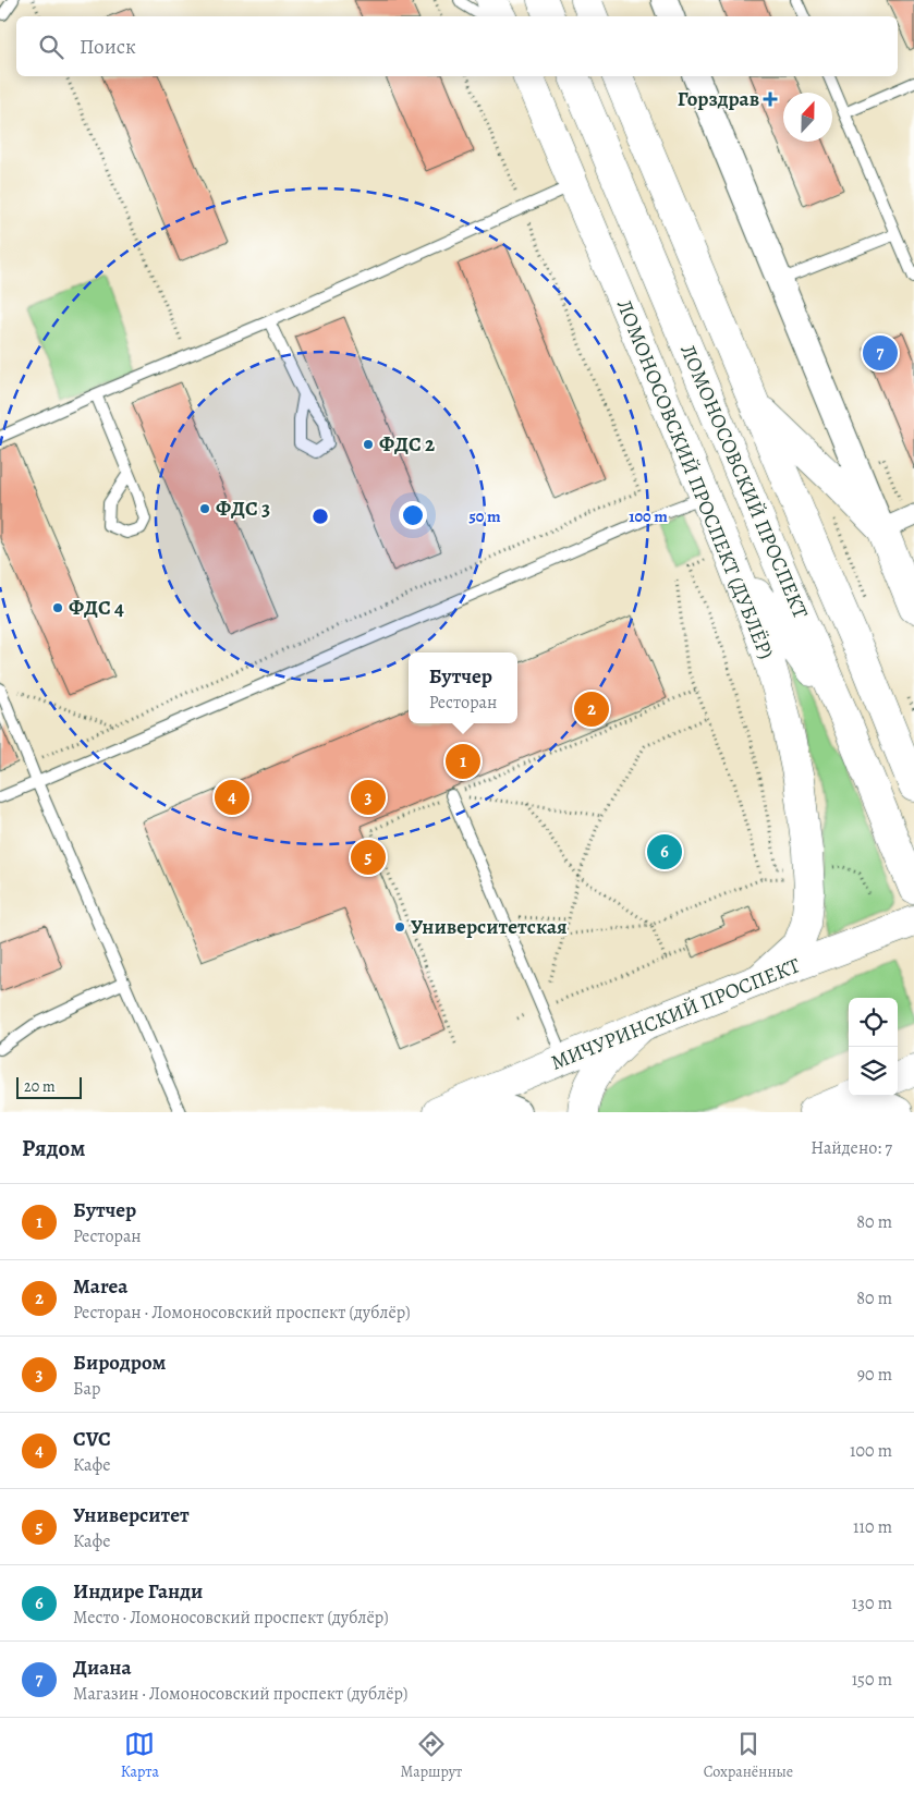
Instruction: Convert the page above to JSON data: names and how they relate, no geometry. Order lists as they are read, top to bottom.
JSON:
{
  "streets": {
    "main road": ["ЛОМОНОСОВСКИЙ ПРОСПЕКТ (ДУБЛЁР)", "ЛОМОНОСОВСКИЙ ПРОСПЕКТ", "МИЧУРИНСКИЙ ПРОСПЕКТ"]
  },
  "crossings": [
    ["ЛОМОНОСОВСКИЙ ПРОСПЕКТ (ДУБЛЁР)", "МИЧУРИНСКИЙ ПРОСПЕКТ"]
  ],
  "places": {
    "health": ["Горздрав"],
    "other": [
      "ФДС 2",
      "ФДС 3",
      "ФДС 4",
      "Университетская"
    ]
  },
  "scale_bar": "20 m",
  "north": "top",
  "page": {
    "search": "Поиск",
    "pins": [
      "7",
      "2",
      "1",
      "3",
      "4",
      "6",
      "5"
    ],
    "popup": ["Бутчер", "Ресторан"],
    "scale": "20 m",
    "heading": ["Рядом", "Найдено: 7"],
    "list": [
      {
        "mark": "1",
        "name": "Бутчер",
        "note": "Ресторан",
        "value": "80 m"
      },
      {
        "mark": "2",
        "name": "Marea",
        "note": "Ресторан · Ломоносовский проспект (дублёр)",
        "value": "80 m"
      },
      {
        "mark": "3",
        "name": "Биродром",
        "note": "Бар",
        "value": "90 m"
      },
      {
        "mark": "4",
        "name": "CVC",
        "note": "Кафе",
        "value": "100 m"
      },
      {
        "mark": "5",
        "name": "Университет",
        "note": "Кафе",
        "value": "110 m"
      },
      {
        "mark": "6",
        "name": "Индире Ганди",
        "note": "Место · Ломоносовский проспект (дублёр)",
        "value": "130 m"
      },
      {
        "mark": "7",
        "name": "Диана",
        "note": "Магазин · Ломоносовский проспект (дублёр)",
        "value": "150 m"
      }
    ],
    "nav": ["Карта", "Маршрут", "Сохранённые"]
  },
  "rings": ["50 m", "100 m"]
}
